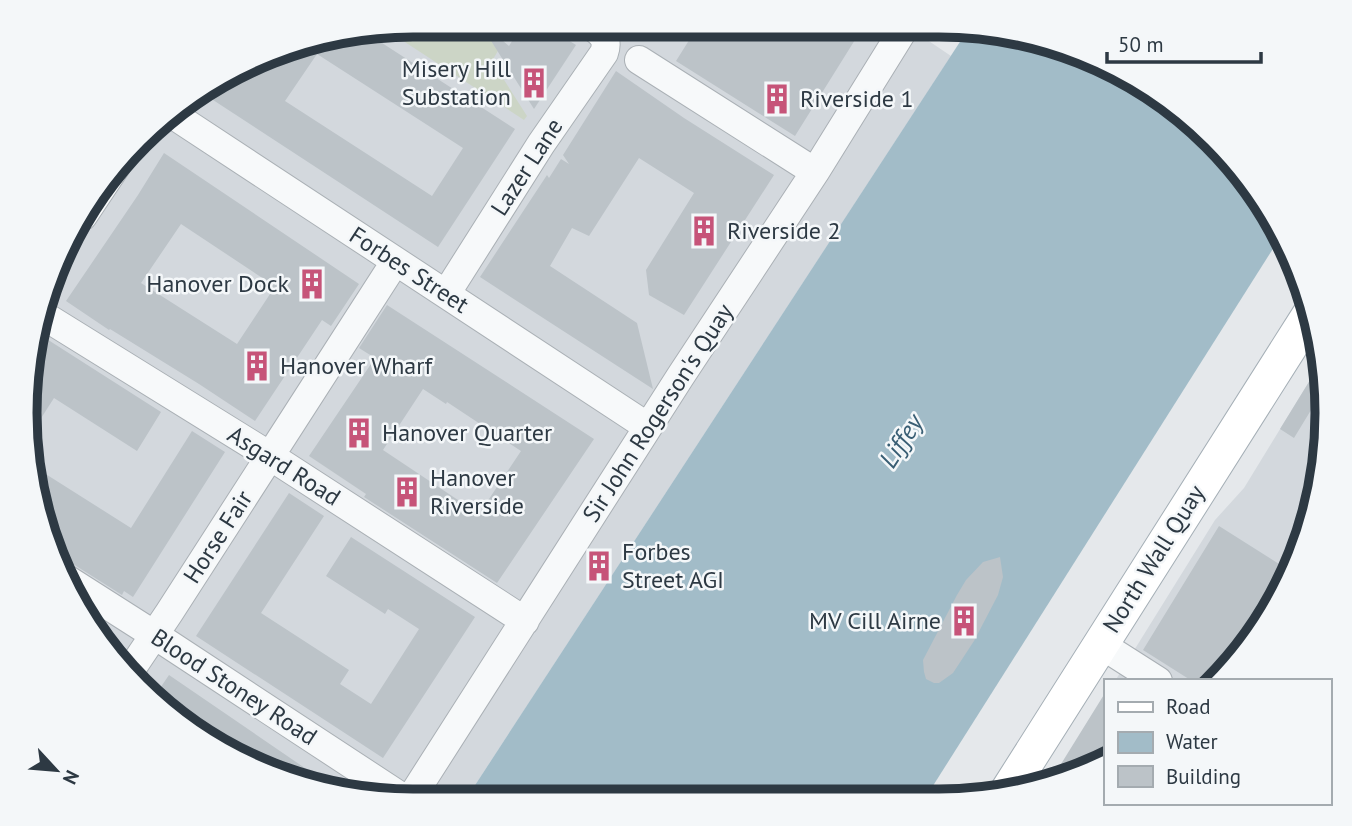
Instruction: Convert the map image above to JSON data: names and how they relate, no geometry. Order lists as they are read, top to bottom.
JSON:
{
  "streets": {
    "main road": ["North Wall Quay"],
    "street": [
      "Lazer Lane",
      "Forbes Street",
      "Sir John Rogerson's Quay",
      "Asgard Road",
      "Horse Fair",
      "Blood Stoney Road"
    ]
  },
  "crossings": [
    ["Lazer Lane", "Forbes Street"],
    ["Forbes Street", "Sir John Rogerson's Quay"],
    ["Forbes Street", "Horse Fair"],
    ["Sir John Rogerson's Quay", "Asgard Road"],
    ["Asgard Road", "Horse Fair"],
    ["Horse Fair", "Blood Stoney Road"]
  ],
  "water": ["Liffey"],
  "places": {
    "building": [
      "Misery Hill Substation",
      "Riverside 1",
      "Riverside 2",
      "Hanover Dock",
      "Hanover Wharf",
      "Hanover Quarter",
      "Hanover Riverside",
      "Forbes Street AGI",
      "MV Cill Airne"
    ]
  },
  "legend": ["Road", "Water", "Building"],
  "scale_bar": "50 m",
  "north": "bottom right"
}
